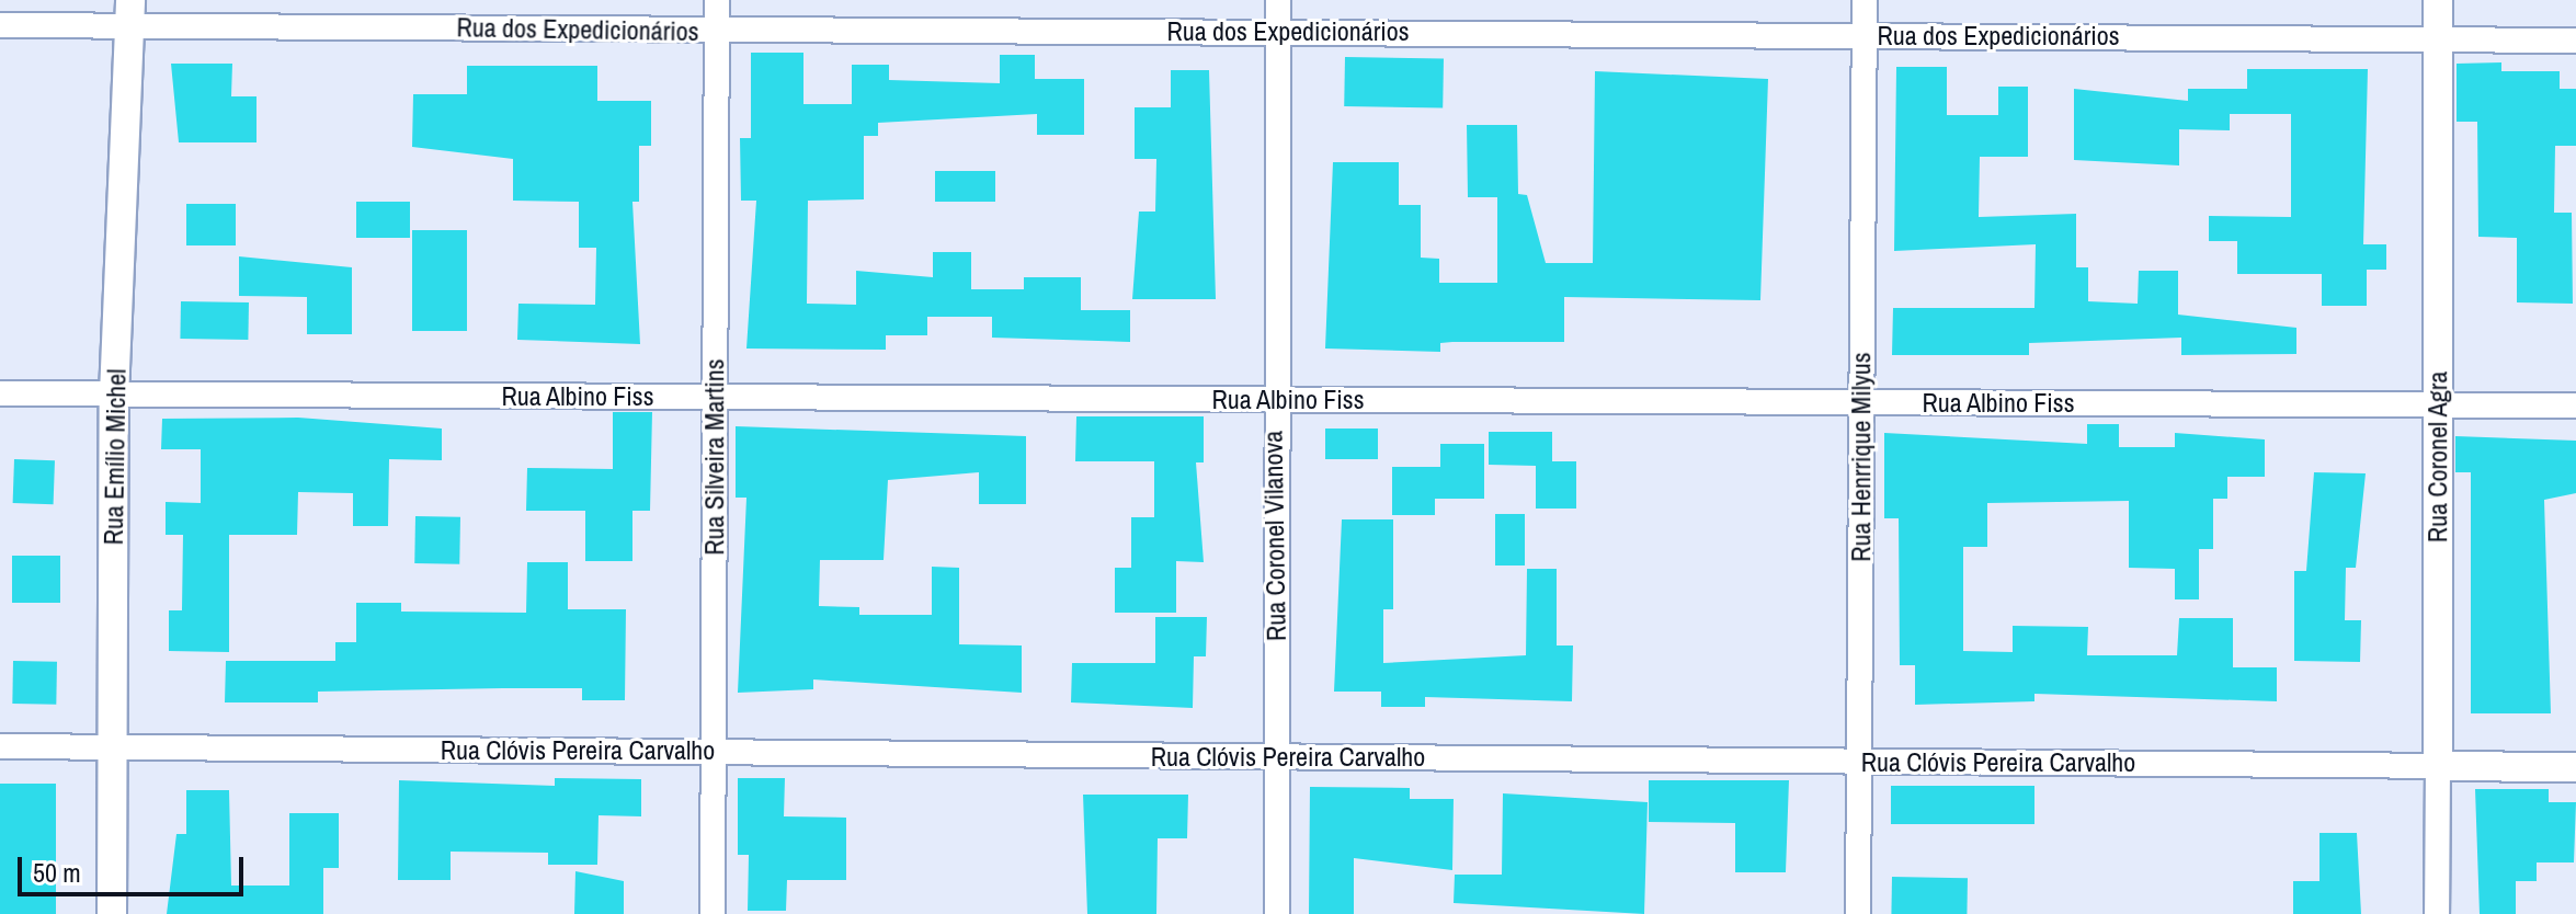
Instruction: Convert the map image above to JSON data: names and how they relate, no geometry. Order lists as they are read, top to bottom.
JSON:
{
  "streets": {
    "street": [
      "Rua dos Expedicionários",
      "Rua Albino Fiss",
      "Rua Emílio Michel",
      "Rua Silveira Martins",
      "Rua Henrrique Milyus",
      "Rua Coronel Agra",
      "Rua Coronel Vilanova",
      "Rua Clóvis Pereira Carvalho"
    ]
  },
  "crossings": [
    ["Rua dos Expedicionários", "Rua Emílio Michel"],
    ["Rua dos Expedicionários", "Rua Silveira Martins"],
    ["Rua dos Expedicionários", "Rua Henrrique Milyus"],
    ["Rua dos Expedicionários", "Rua Coronel Agra"],
    ["Rua dos Expedicionários", "Rua Coronel Vilanova"],
    ["Rua Albino Fiss", "Rua Emílio Michel"],
    ["Rua Albino Fiss", "Rua Silveira Martins"],
    ["Rua Albino Fiss", "Rua Henrrique Milyus"],
    ["Rua Albino Fiss", "Rua Coronel Agra"],
    ["Rua Albino Fiss", "Rua Coronel Vilanova"],
    ["Rua Emílio Michel", "Rua Clóvis Pereira Carvalho"],
    ["Rua Silveira Martins", "Rua Clóvis Pereira Carvalho"],
    ["Rua Henrrique Milyus", "Rua Clóvis Pereira Carvalho"],
    ["Rua Coronel Agra", "Rua Clóvis Pereira Carvalho"],
    ["Rua Coronel Vilanova", "Rua Clóvis Pereira Carvalho"]
  ],
  "scale_bar": "50 m"
}
